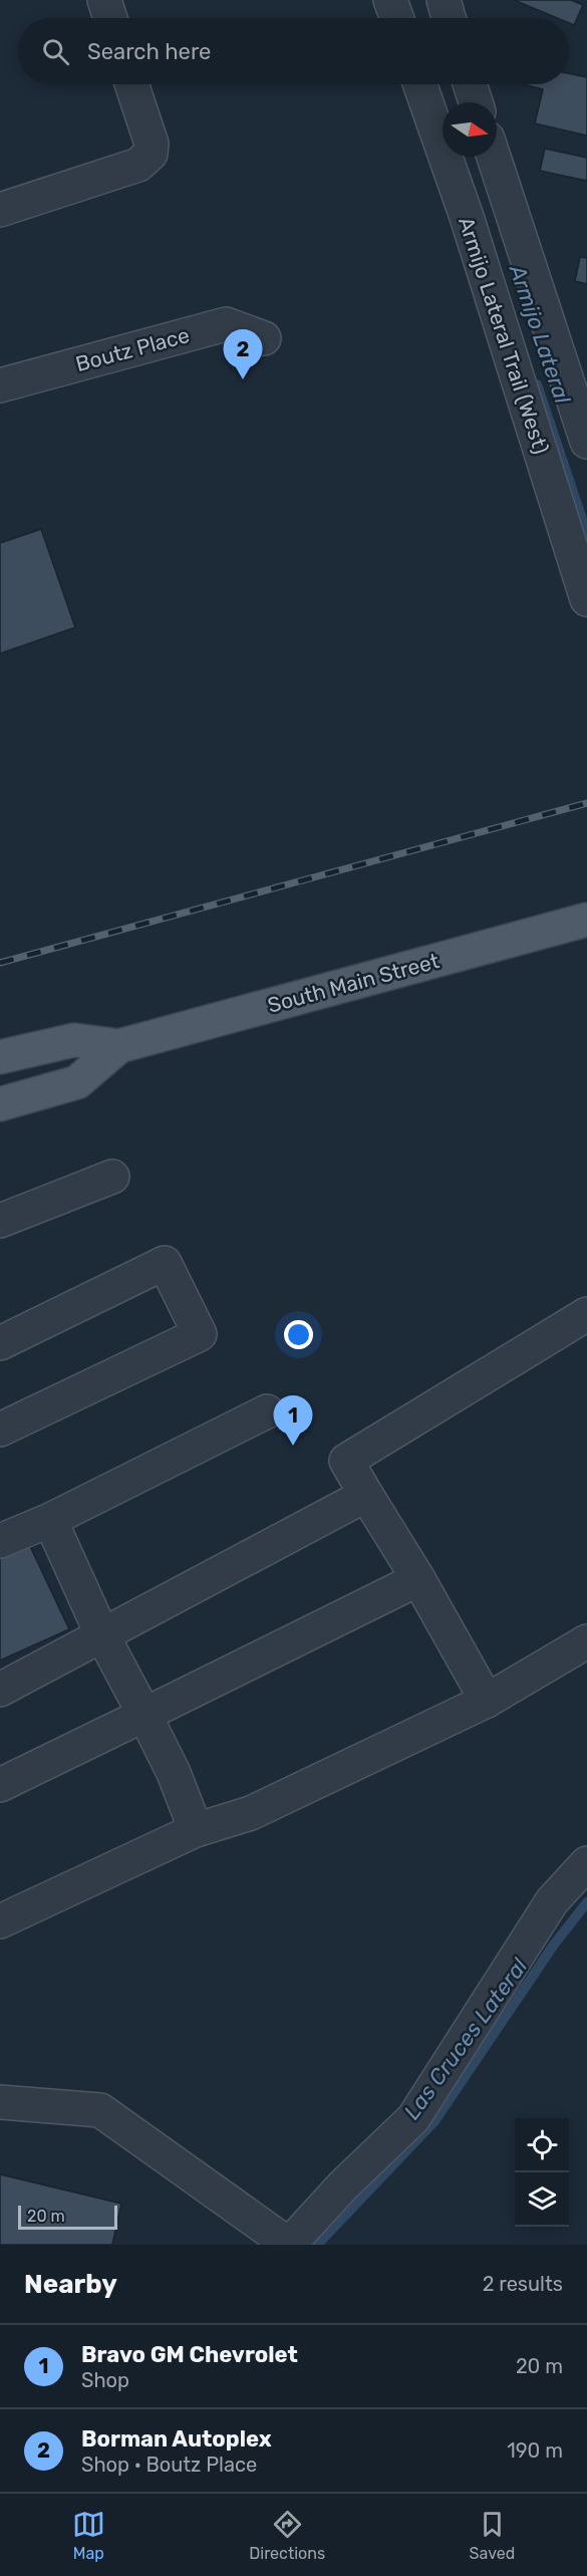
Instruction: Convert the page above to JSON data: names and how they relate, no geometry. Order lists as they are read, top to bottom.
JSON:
{
  "streets": {
    "main road": ["South Main Street"],
    "street": ["Armijo Lateral Trail (West)", "Boutz Place"]
  },
  "water": ["Armijo Lateral", "Las Cruces Lateral"],
  "scale_bar": "20 m",
  "north": "right",
  "page": {
    "search": "Search here",
    "pins": ["2", "1"],
    "scale": "20 m",
    "heading": ["Nearby", "2 results"],
    "list": [
      {
        "mark": "1",
        "name": "Bravo GM Chevrolet",
        "note": "Shop",
        "value": "20 m"
      },
      {
        "mark": "2",
        "name": "Borman Autoplex",
        "note": "Shop · Boutz Place",
        "value": "190 m"
      }
    ],
    "nav": ["Map", "Directions", "Saved"]
  }
}
